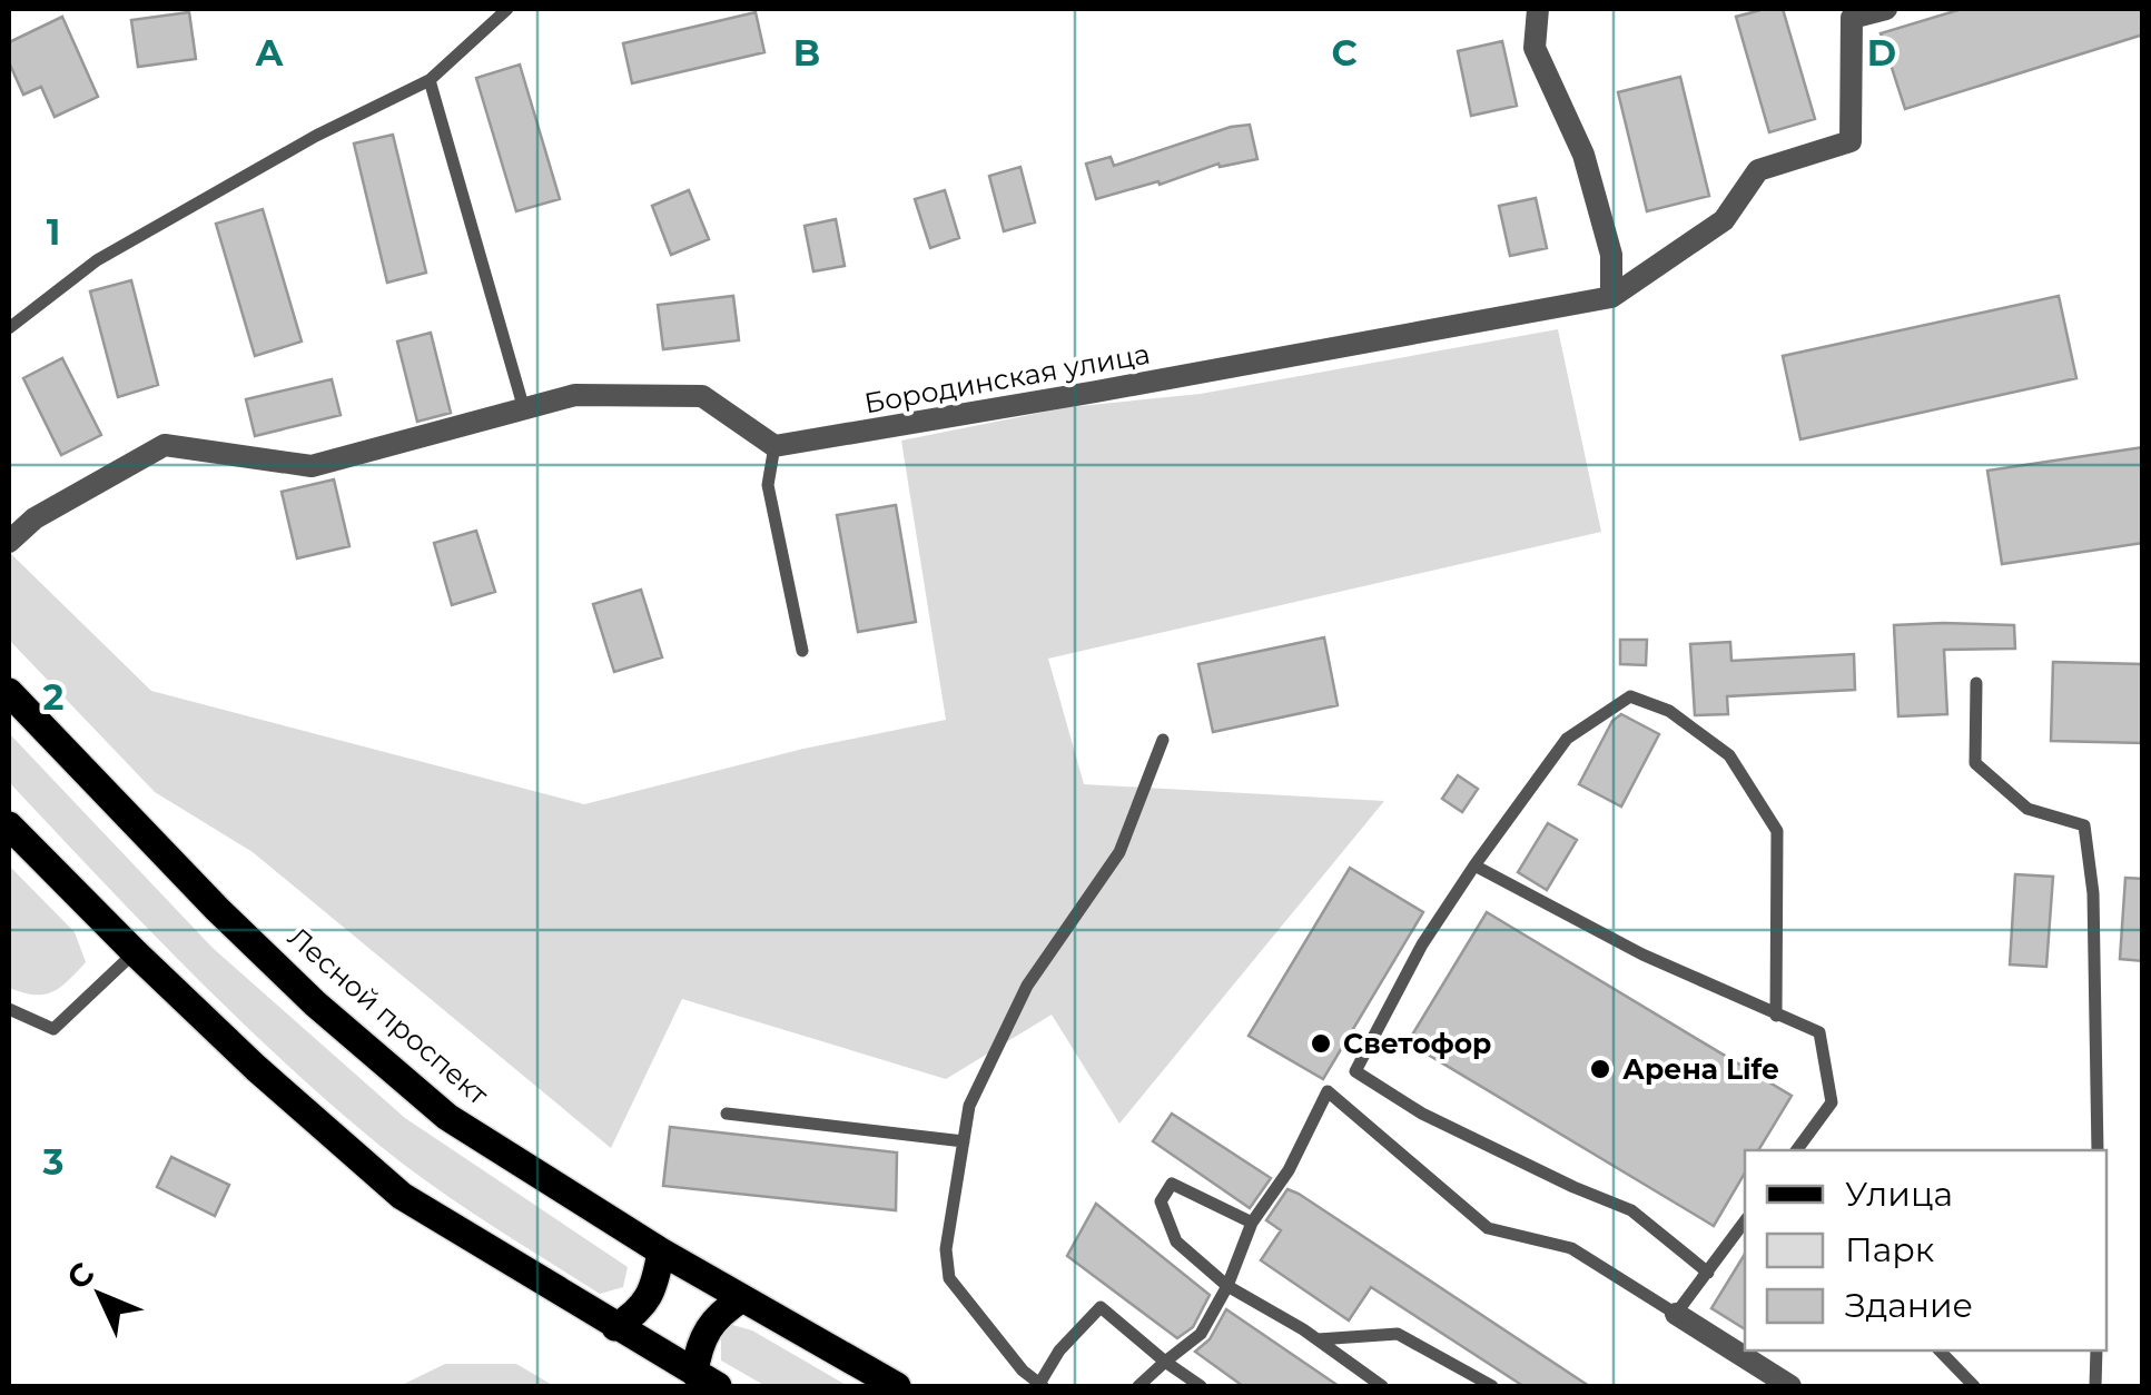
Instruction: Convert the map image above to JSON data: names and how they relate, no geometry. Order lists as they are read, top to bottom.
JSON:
{
  "streets": {
    "main road": ["Лесной проспект"],
    "street": ["Бородинская улица"]
  },
  "places": ["Светофор", "Арена Life"],
  "legend": ["Улица", "Парк", "Здание"],
  "north": "top left",
  "grid": {
    "columns": [
      "A",
      "B",
      "C",
      "D"
    ],
    "rows": ["1", "2", "3"]
  }
}
